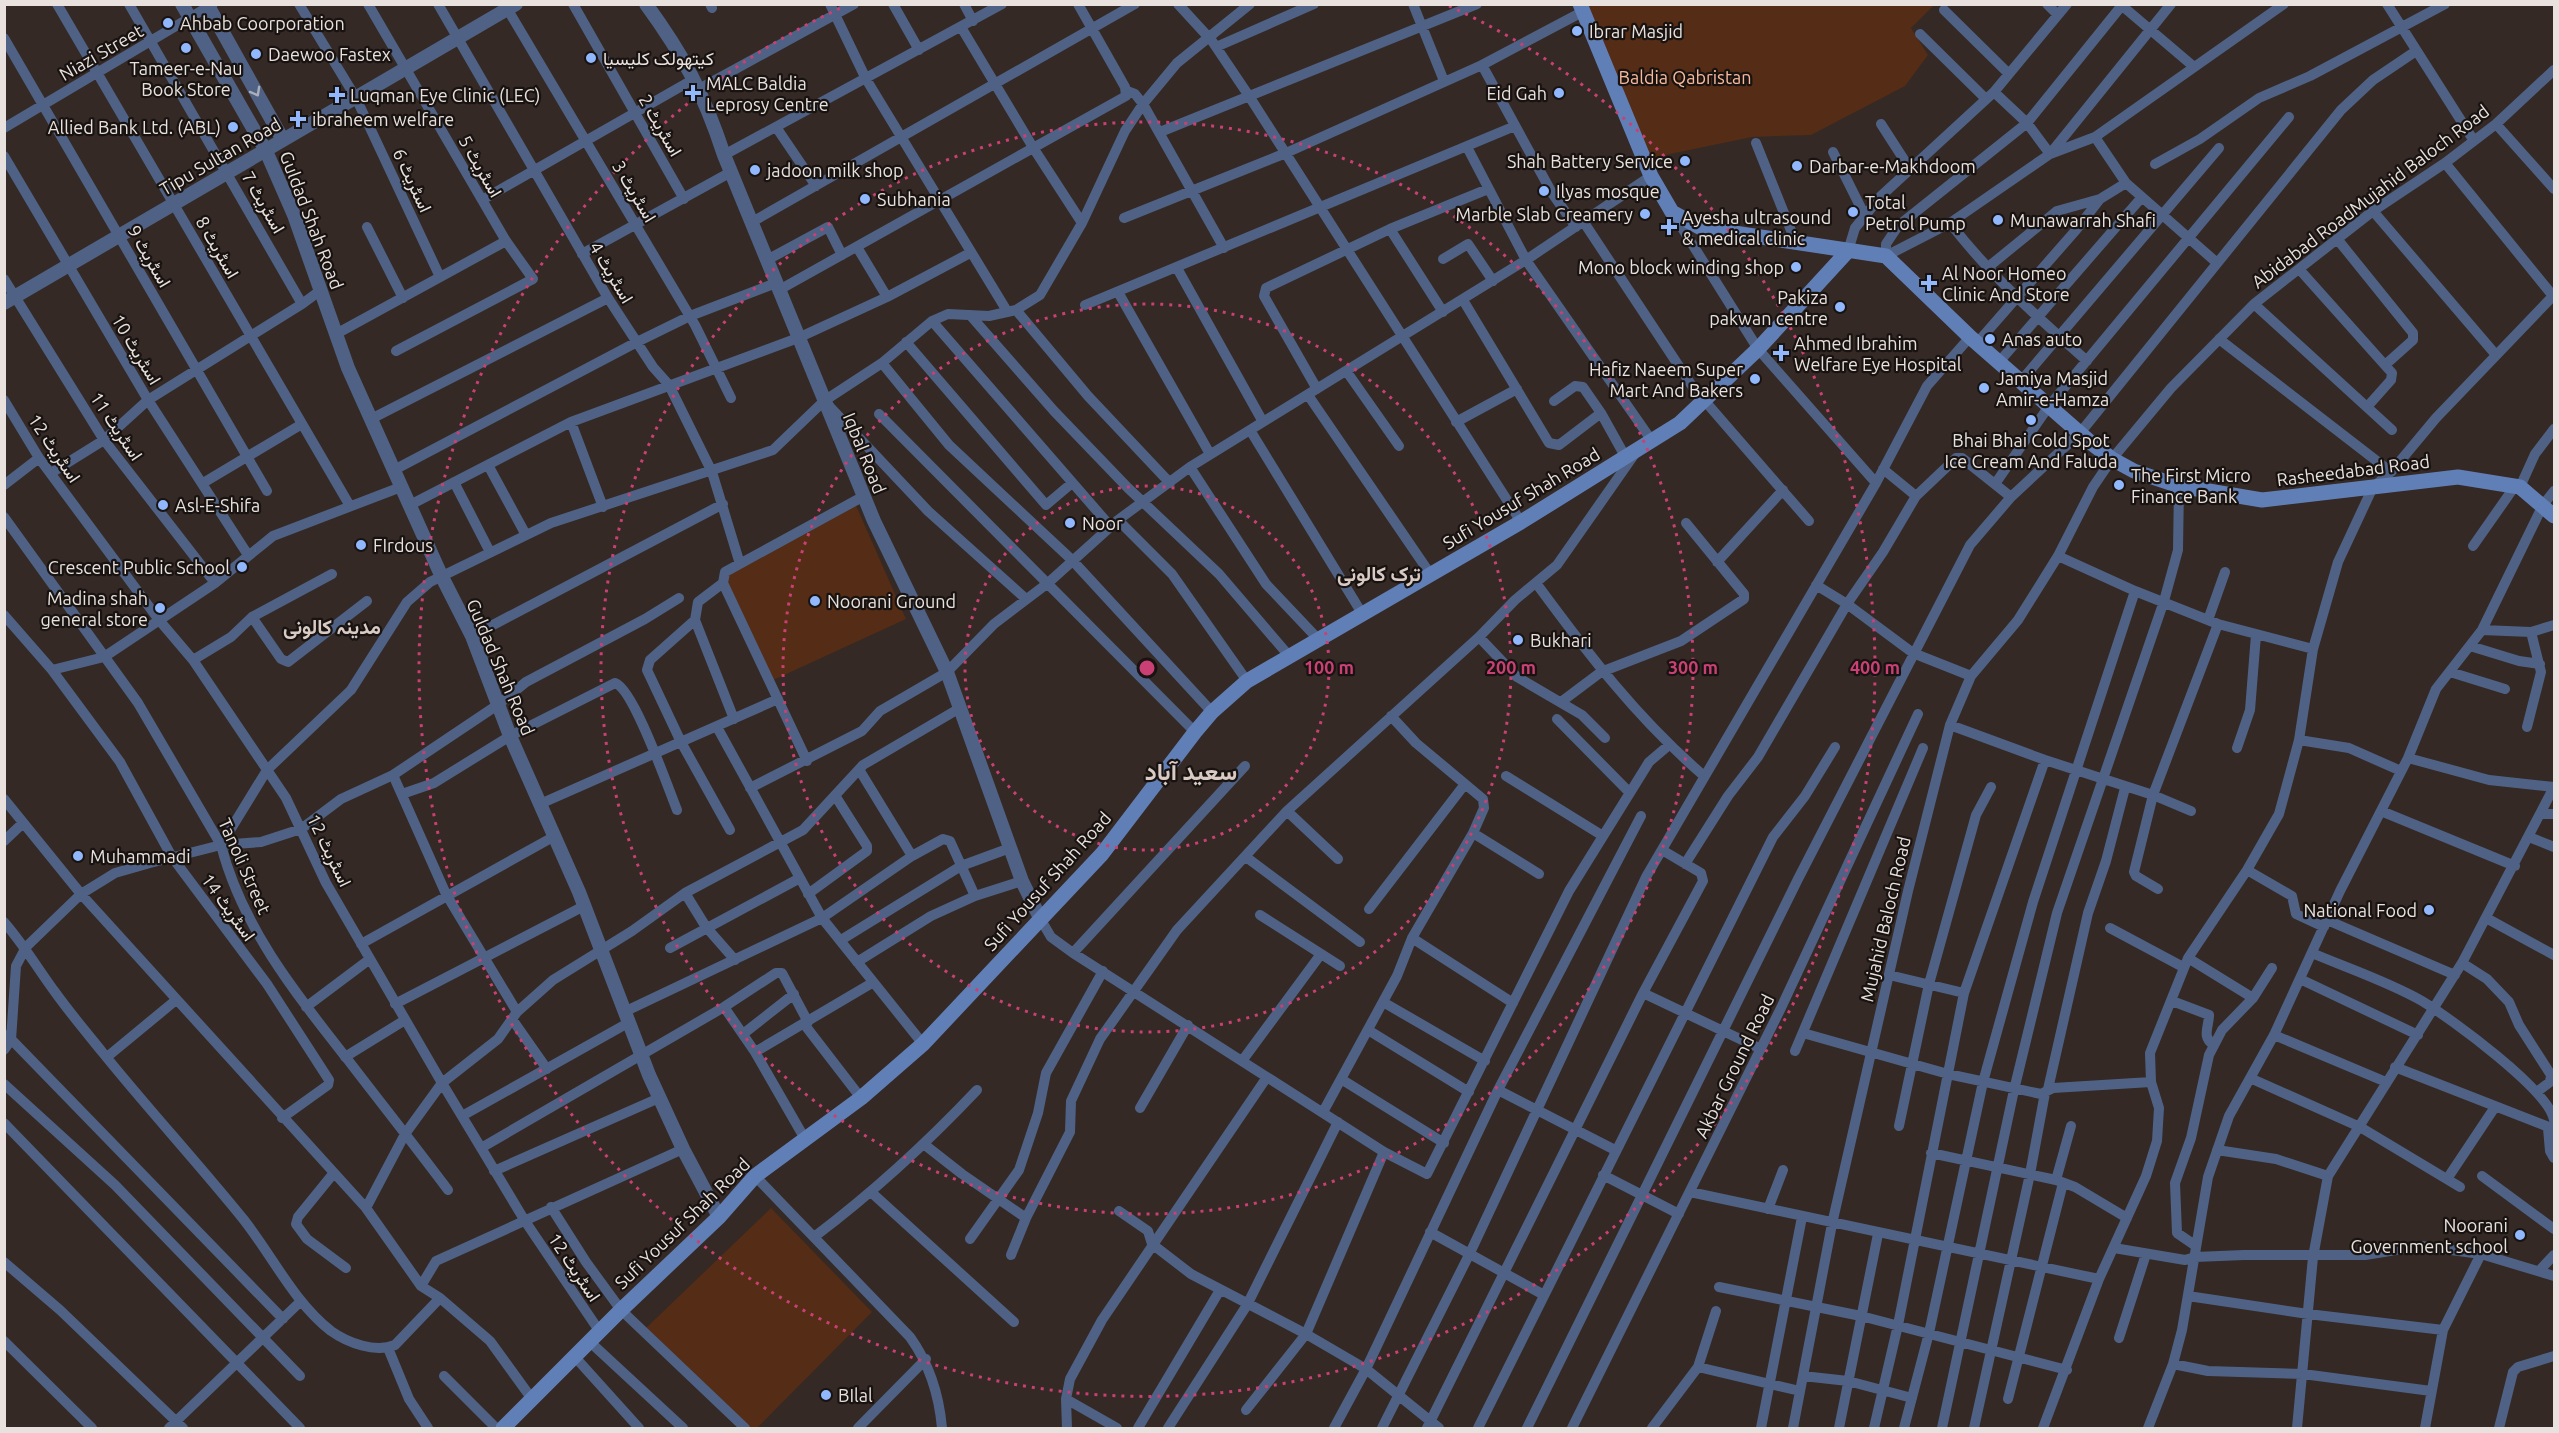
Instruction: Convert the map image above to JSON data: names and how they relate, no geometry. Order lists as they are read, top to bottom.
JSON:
{
  "streets": {
    "main road": ["Rasheedabad Road", "Sufi Yousuf Shah Road"],
    "street": [
      "Niazi Street",
      "اسٹریٹ 2",
      "Tipu Sultan Road",
      "اسٹریٹ 5",
      "اسٹریٹ 6",
      "اسٹریٹ 3",
      "Abidabad RoadMujahid Baloch Road",
      "اسٹریٹ 7",
      "Guldad Shah Road",
      "اسٹریٹ 8",
      "اسٹریٹ 9",
      "اسٹریٹ 4",
      "اسٹریٹ 10",
      "اسٹریٹ 11",
      "اسٹریٹ 12",
      "Iqbal Road",
      "Tanoli Street",
      "اسٹریٹ 14",
      "Mujahid Baloch Road",
      "Akbar Ground Road"
    ]
  },
  "crossings": [
    ["Niazi Street", "اسٹریٹ 7"],
    ["Niazi Street", "Guldad Shah Road"],
    ["Niazi Street", "اسٹریٹ 8"],
    ["Niazi Street", "اسٹریٹ 9"],
    ["Tipu Sultan Road", "اسٹریٹ 5"],
    ["Tipu Sultan Road", "اسٹریٹ 6"],
    ["Tipu Sultan Road", "اسٹریٹ 3"],
    ["Tipu Sultan Road", "اسٹریٹ 7"],
    ["Tipu Sultan Road", "Guldad Shah Road"],
    ["Tipu Sultan Road", "اسٹریٹ 8"],
    ["Tipu Sultan Road", "اسٹریٹ 9"],
    ["Tipu Sultan Road", "اسٹریٹ 4"],
    ["Tipu Sultan Road", "اسٹریٹ 10"],
    ["Tipu Sultan Road", "اسٹریٹ 11"],
    ["Abidabad RoadMujahid Baloch Road", "Rasheedabad Road"],
    ["Abidabad RoadMujahid Baloch Road", "Mujahid Baloch Road"],
    ["Guldad Shah Road", "Sufi Yousuf Shah Road"],
    ["اسٹریٹ 12", "Sufi Yousuf Shah Road"],
    ["Iqbal Road", "Sufi Yousuf Shah Road"],
    ["Rasheedabad Road", "Mujahid Baloch Road"]
  ],
  "districts": ["ترک کالونی", "مدینہ کالونی", "سعید آباد"],
  "parks": ["Baldia Qabristan"],
  "places": {
    "other": [
      "Ahbab Coorporation",
      "Ibrar Masjid",
      "Tameer-e-Nau Book Store",
      "Daewoo Fastex",
      "کیتھولک کلیسیا",
      "Eid Gah",
      "Allied Bank Ltd. (ABL)",
      "Shah Battery Service",
      "Darbar-e-Makhdoom",
      "jadoon milk shop",
      "Ilyas mosque",
      "Subhania",
      "Total Petrol Pump",
      "Marble Slab Creamery",
      "Munawarrah Shafi",
      "Mono block winding shop",
      "Pakiza pakwan centre",
      "Anas auto",
      "Hafiz Naeem Super Mart And Bakers",
      "Jamiya Masjid Amir-e-Hamza",
      "Bhai Bhai Cold Spot Ice Cream And Faluda",
      "The First Micro Finance Bank",
      "Asl-E-Shifa",
      "Noor",
      "FIrdous",
      "Crescent Public School",
      "Noorani Ground",
      "Madina shah general store",
      "Bukhari",
      "Muhammadi",
      "National Food",
      "Noorani Government school",
      "BIlal"
    ],
    "health": [
      "MALC Baldia Leprosy Centre",
      "Luqman Eye Clinic (LEC)",
      "ibraheem welfare",
      "Ayesha ultrasound & medical clinic",
      "Al Noor Homeo Clinic And Store",
      "Ahmed Ibrahim Welfare Eye Hospital"
    ]
  },
  "rings": [
    "100 m",
    "200 m",
    "300 m",
    "400 m"
  ]
}
